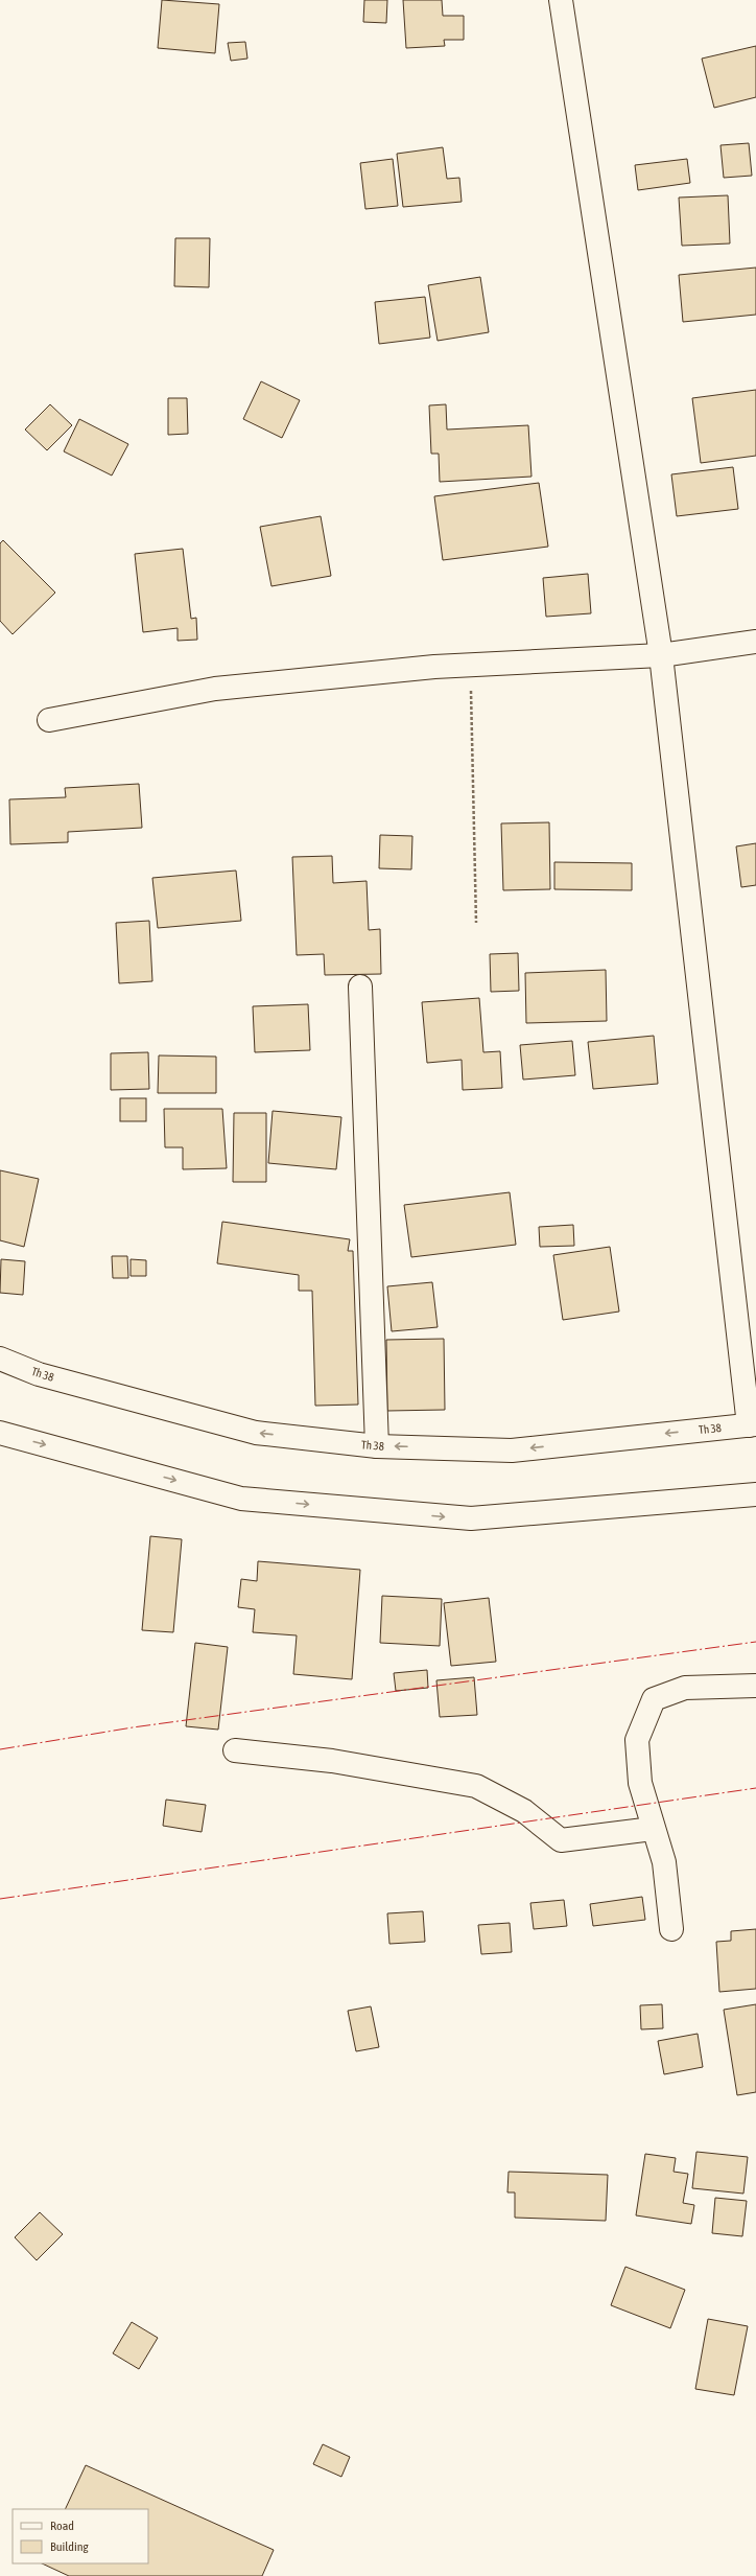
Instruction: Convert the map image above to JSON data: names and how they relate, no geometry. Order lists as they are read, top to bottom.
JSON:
{
  "streets": {
    "street": ["Th 38"]
  },
  "legend": ["Road", "Building"]
}
